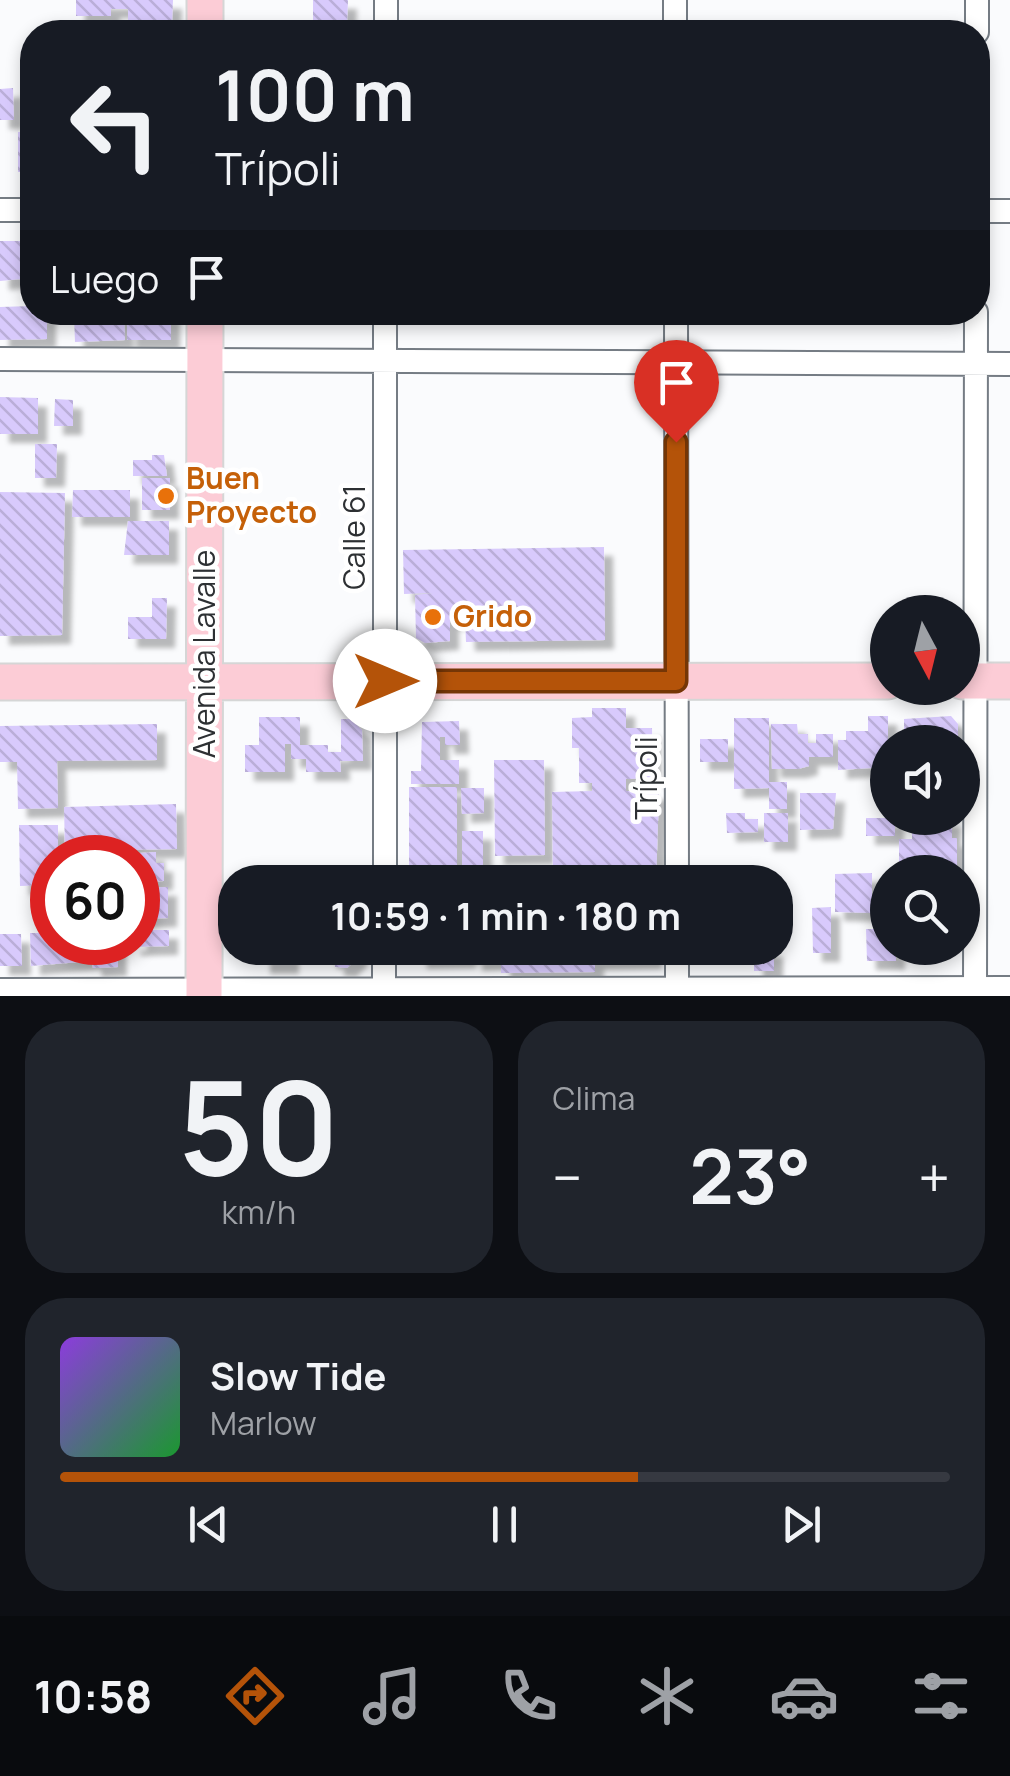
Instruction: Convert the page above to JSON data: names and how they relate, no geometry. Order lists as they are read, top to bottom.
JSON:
{
  "streets": {
    "main road": ["Avenida Lavalle"],
    "street": ["Calle 61", "Trípoli"]
  },
  "places": ["Buen Proyecto", "Grido"],
  "north": "bottom",
  "page": {
    "turn": ["100 m", "Trípoli"],
    "then": "Luego",
    "limit": "60",
    "trip": "10:59 · 1 min · 180 m",
    "tile": [
      ["50", "km/h"],
      "Clima"
    ],
    "heat": ["−", "23°", "+"],
    "song": ["Slow Tide", "Marlow"],
    "tabs": "10:58"
  }
}
